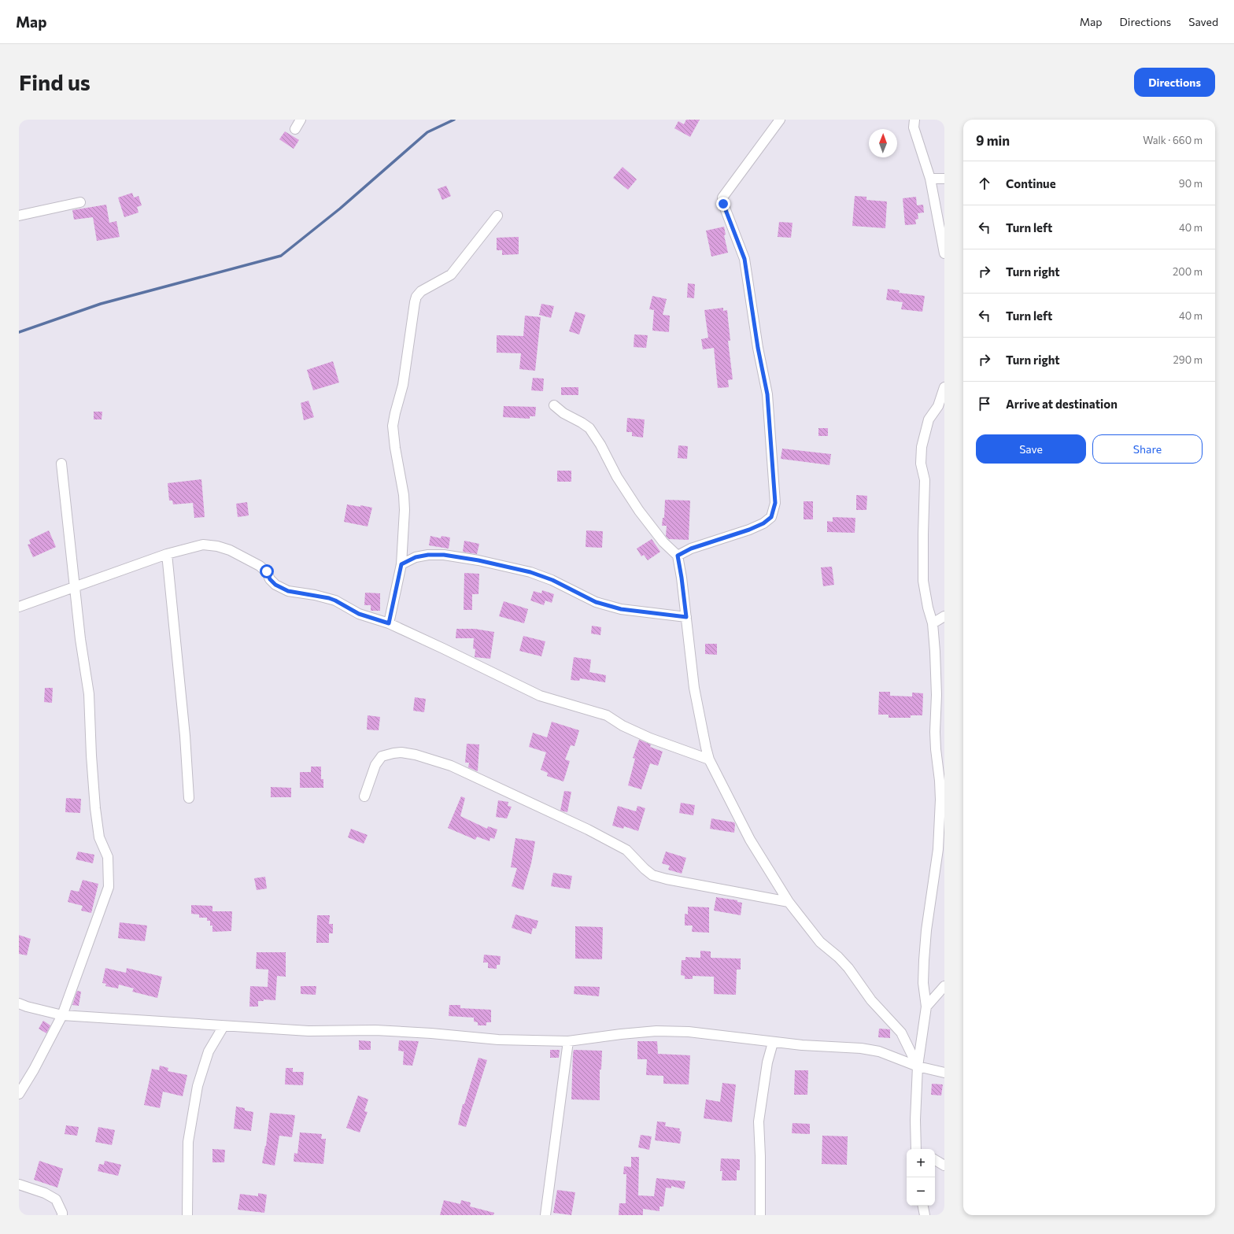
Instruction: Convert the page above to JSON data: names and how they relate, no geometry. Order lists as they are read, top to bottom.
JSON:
{
  "north": "top",
  "page": {
    "header": "Map",
    "nav": ["Map", "Directions", "Saved"],
    "buttons": [
      "Directions",
      ["Save", "Share"]
    ],
    "title": "Find us",
    "heading": ["9 min", "Walk · 660 m"],
    "list": [
      ["Continue", "90 m"],
      ["Turn left", "40 m"],
      ["Turn right", "200 m"],
      ["Turn left", "40 m"],
      ["Turn right", "290 m"],
      "Arrive at destination"
    ],
    "map_buttons": ["+", "−"]
  }
}
